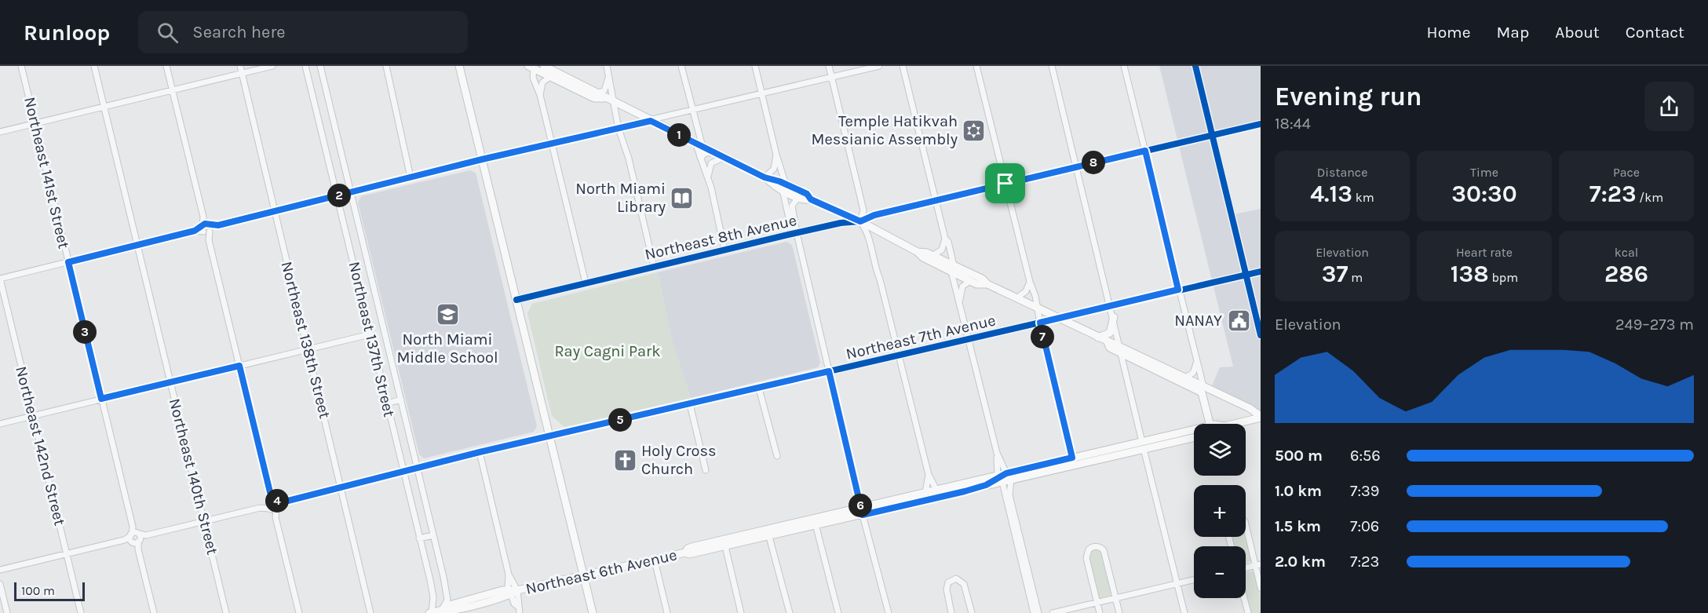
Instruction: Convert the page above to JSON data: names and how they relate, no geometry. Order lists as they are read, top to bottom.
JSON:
{
  "streets": {
    "main road": ["Northeast 6th Avenue"],
    "street": [
      "Northeast 141st Street",
      "Northeast 8th Avenue",
      "Northeast 7th Avenue",
      "Northeast 137th Street",
      "Northeast 138th Street",
      "Northeast 142nd Street",
      "Northeast 140th Street"
    ]
  },
  "crossings": [
    ["Northeast 141st Street", "Northeast 7th Avenue"],
    ["Northeast 7th Avenue", "Northeast 137th Street"],
    ["Northeast 7th Avenue", "Northeast 138th Street"],
    ["Northeast 7th Avenue", "Northeast 140th Street"],
    ["Northeast 137th Street", "Northeast 6th Avenue"]
  ],
  "parks": ["Ray Cagni Park"],
  "places": {
    "synagogue": ["Temple Hatikvah Messianic Assembly"],
    "library": ["North Miami Library"],
    "school or university": ["North Miami Middle School"],
    "public building": ["NANAY"],
    "church": ["Holy Cross Church"]
  },
  "scale_bar": "100 m",
  "page": {
    "header": "Runloop",
    "search": "Search here",
    "nav": [
      "Home",
      "Map",
      "About",
      "Contact"
    ],
    "heading": ["Evening run", "18:44"],
    "pins": [
      "1",
      "8",
      "2",
      "3",
      "7",
      "5",
      "4",
      "6"
    ],
    "stats": [
      ["Distance", "4.13 km"],
      ["Time", "30:30"],
      ["Pace", "7:23 /km"],
      ["Elevation", "37 m"],
      ["Heart rate", "138 bpm"],
      ["kcal", "286"]
    ],
    "chart": ["Elevation", "249–273 m"],
    "map_buttons": ["+", "−"],
    "list": [
      {
        "name": "500 m",
        "note": "6:56"
      },
      {
        "name": "1.0 km",
        "note": "7:39"
      },
      {
        "name": "1.5 km",
        "note": "7:06"
      },
      {
        "name": "2.0 km",
        "note": "7:23"
      }
    ],
    "scale": "100 m"
  }
}
